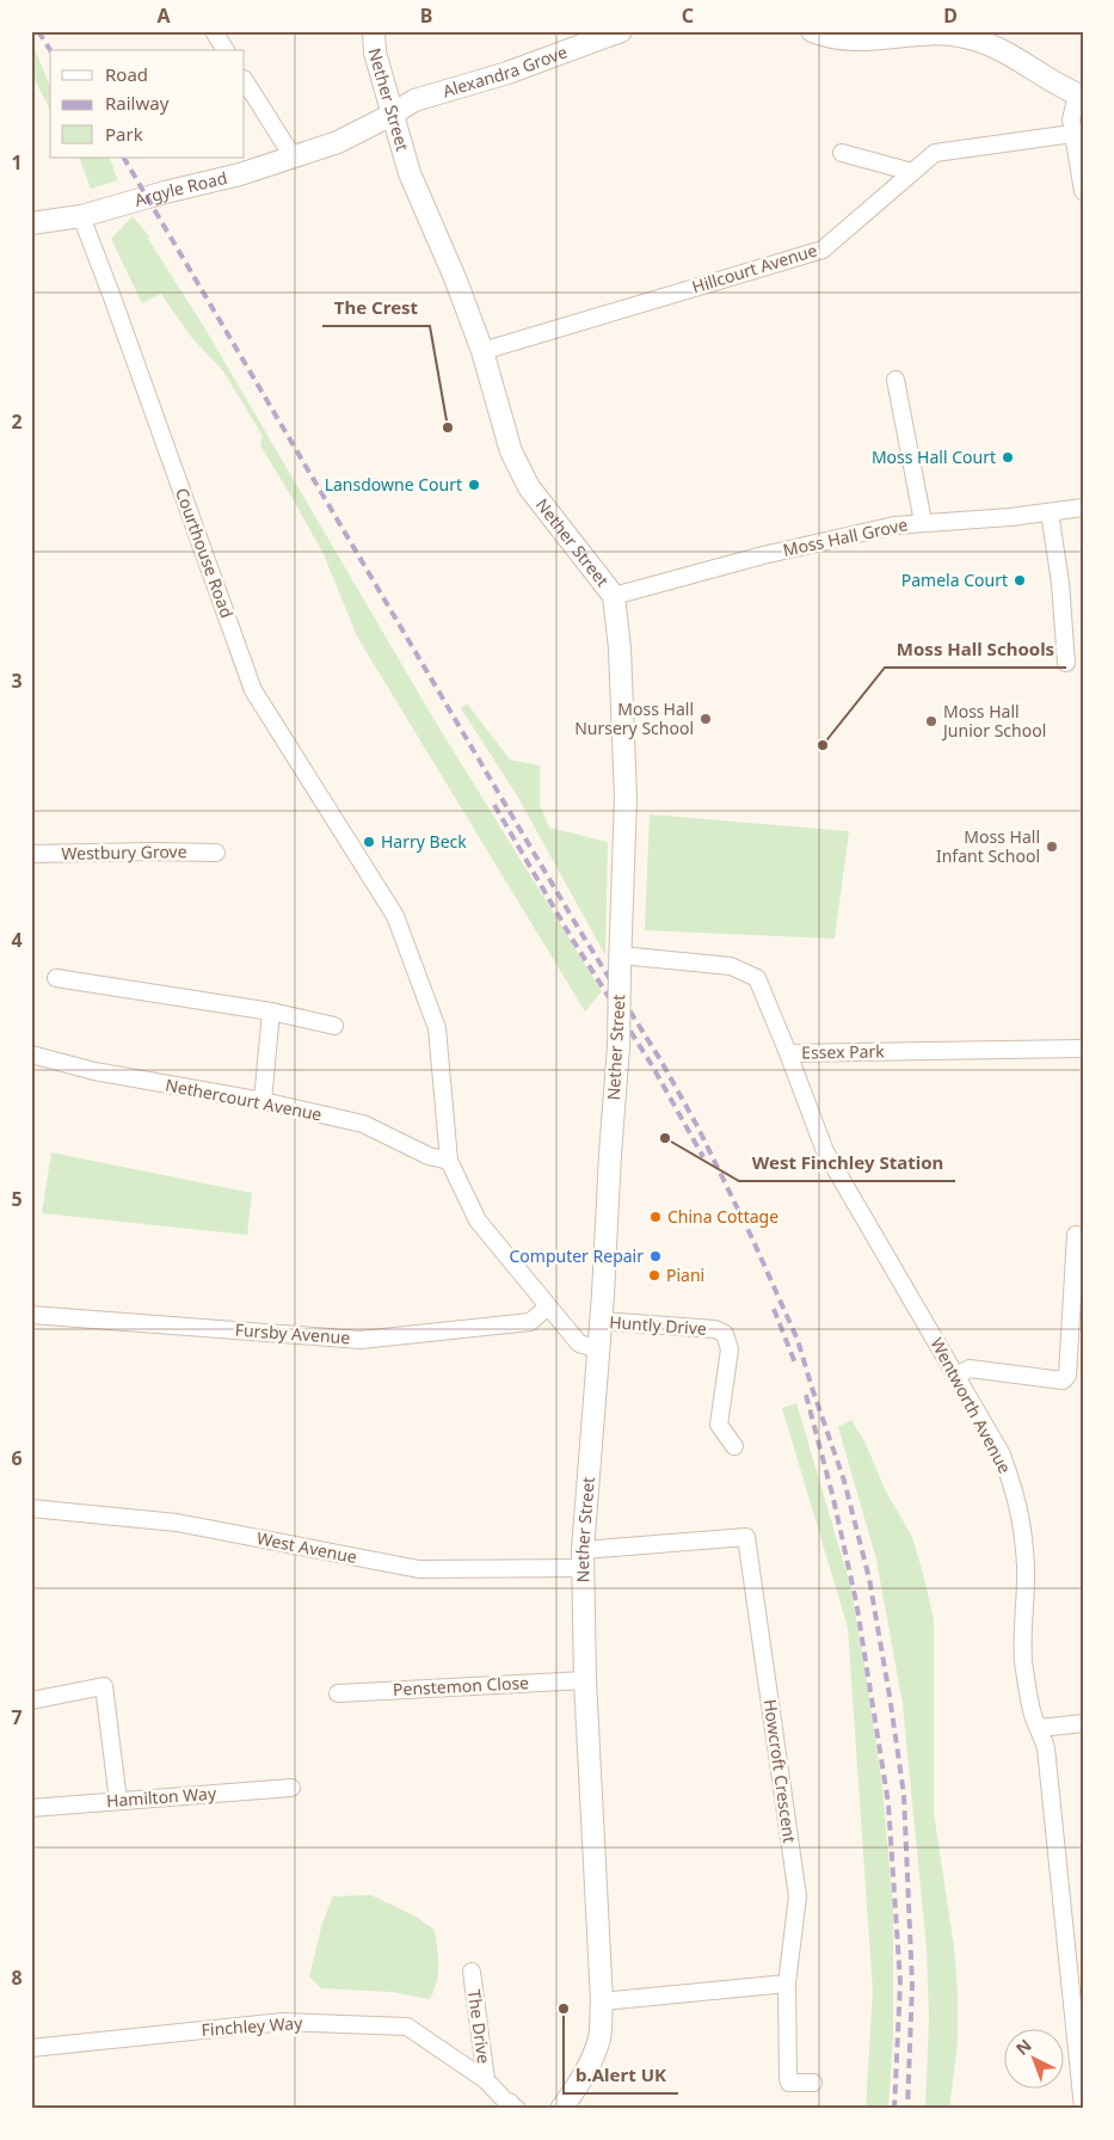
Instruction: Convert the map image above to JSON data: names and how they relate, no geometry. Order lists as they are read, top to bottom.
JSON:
{
  "streets": {
    "street": [
      "Alexandra Grove",
      "Nether Street",
      "Argyle Road",
      "Hillcourt Avenue",
      "Moss Hall Grove",
      "Courthouse Road",
      "Westbury Grove",
      "Essex Park",
      "Nethercourt Avenue",
      "Huntly Drive",
      "Fursby Avenue",
      "Wentworth Avenue",
      "West Avenue",
      "Penstemon Close",
      "Howcroft Crescent",
      "Hamilton Way",
      "Finchley Way",
      "The Drive"
    ]
  },
  "crossings": [
    ["Alexandra Grove", "Nether Street"],
    ["Alexandra Grove", "Argyle Road"],
    ["Nether Street", "Argyle Road"],
    ["Nether Street", "Hillcourt Avenue"],
    ["Nether Street", "Moss Hall Grove"],
    ["Nether Street", "Essex Park"],
    ["Nether Street", "Huntly Drive"],
    ["Nether Street", "West Avenue"],
    ["Nether Street", "Penstemon Close"],
    ["Nether Street", "Howcroft Crescent"],
    ["Argyle Road", "Courthouse Road"],
    ["Courthouse Road", "Nethercourt Avenue"],
    ["Essex Park", "Wentworth Avenue"],
    ["West Avenue", "Howcroft Crescent"],
    ["Finchley Way", "The Drive"]
  ],
  "places": [
    "The Crest",
    "Moss Hall Court",
    "Lansdowne Court",
    "Pamela Court",
    "Moss Hall Nursery School",
    "Moss Hall Junior School",
    "Moss Hall Schools",
    "Harry Beck",
    "Moss Hall Infant School",
    "West Finchley Station",
    "China Cottage",
    "Computer Repair",
    "Piani",
    "b.Alert UK"
  ],
  "legend": ["Road", "Railway", "Park"],
  "north": "top left",
  "grid": {
    "columns": [
      "A",
      "B",
      "C",
      "D"
    ],
    "rows": [
      "1",
      "2",
      "3",
      "4",
      "5",
      "6",
      "7",
      "8"
    ]
  }
}
